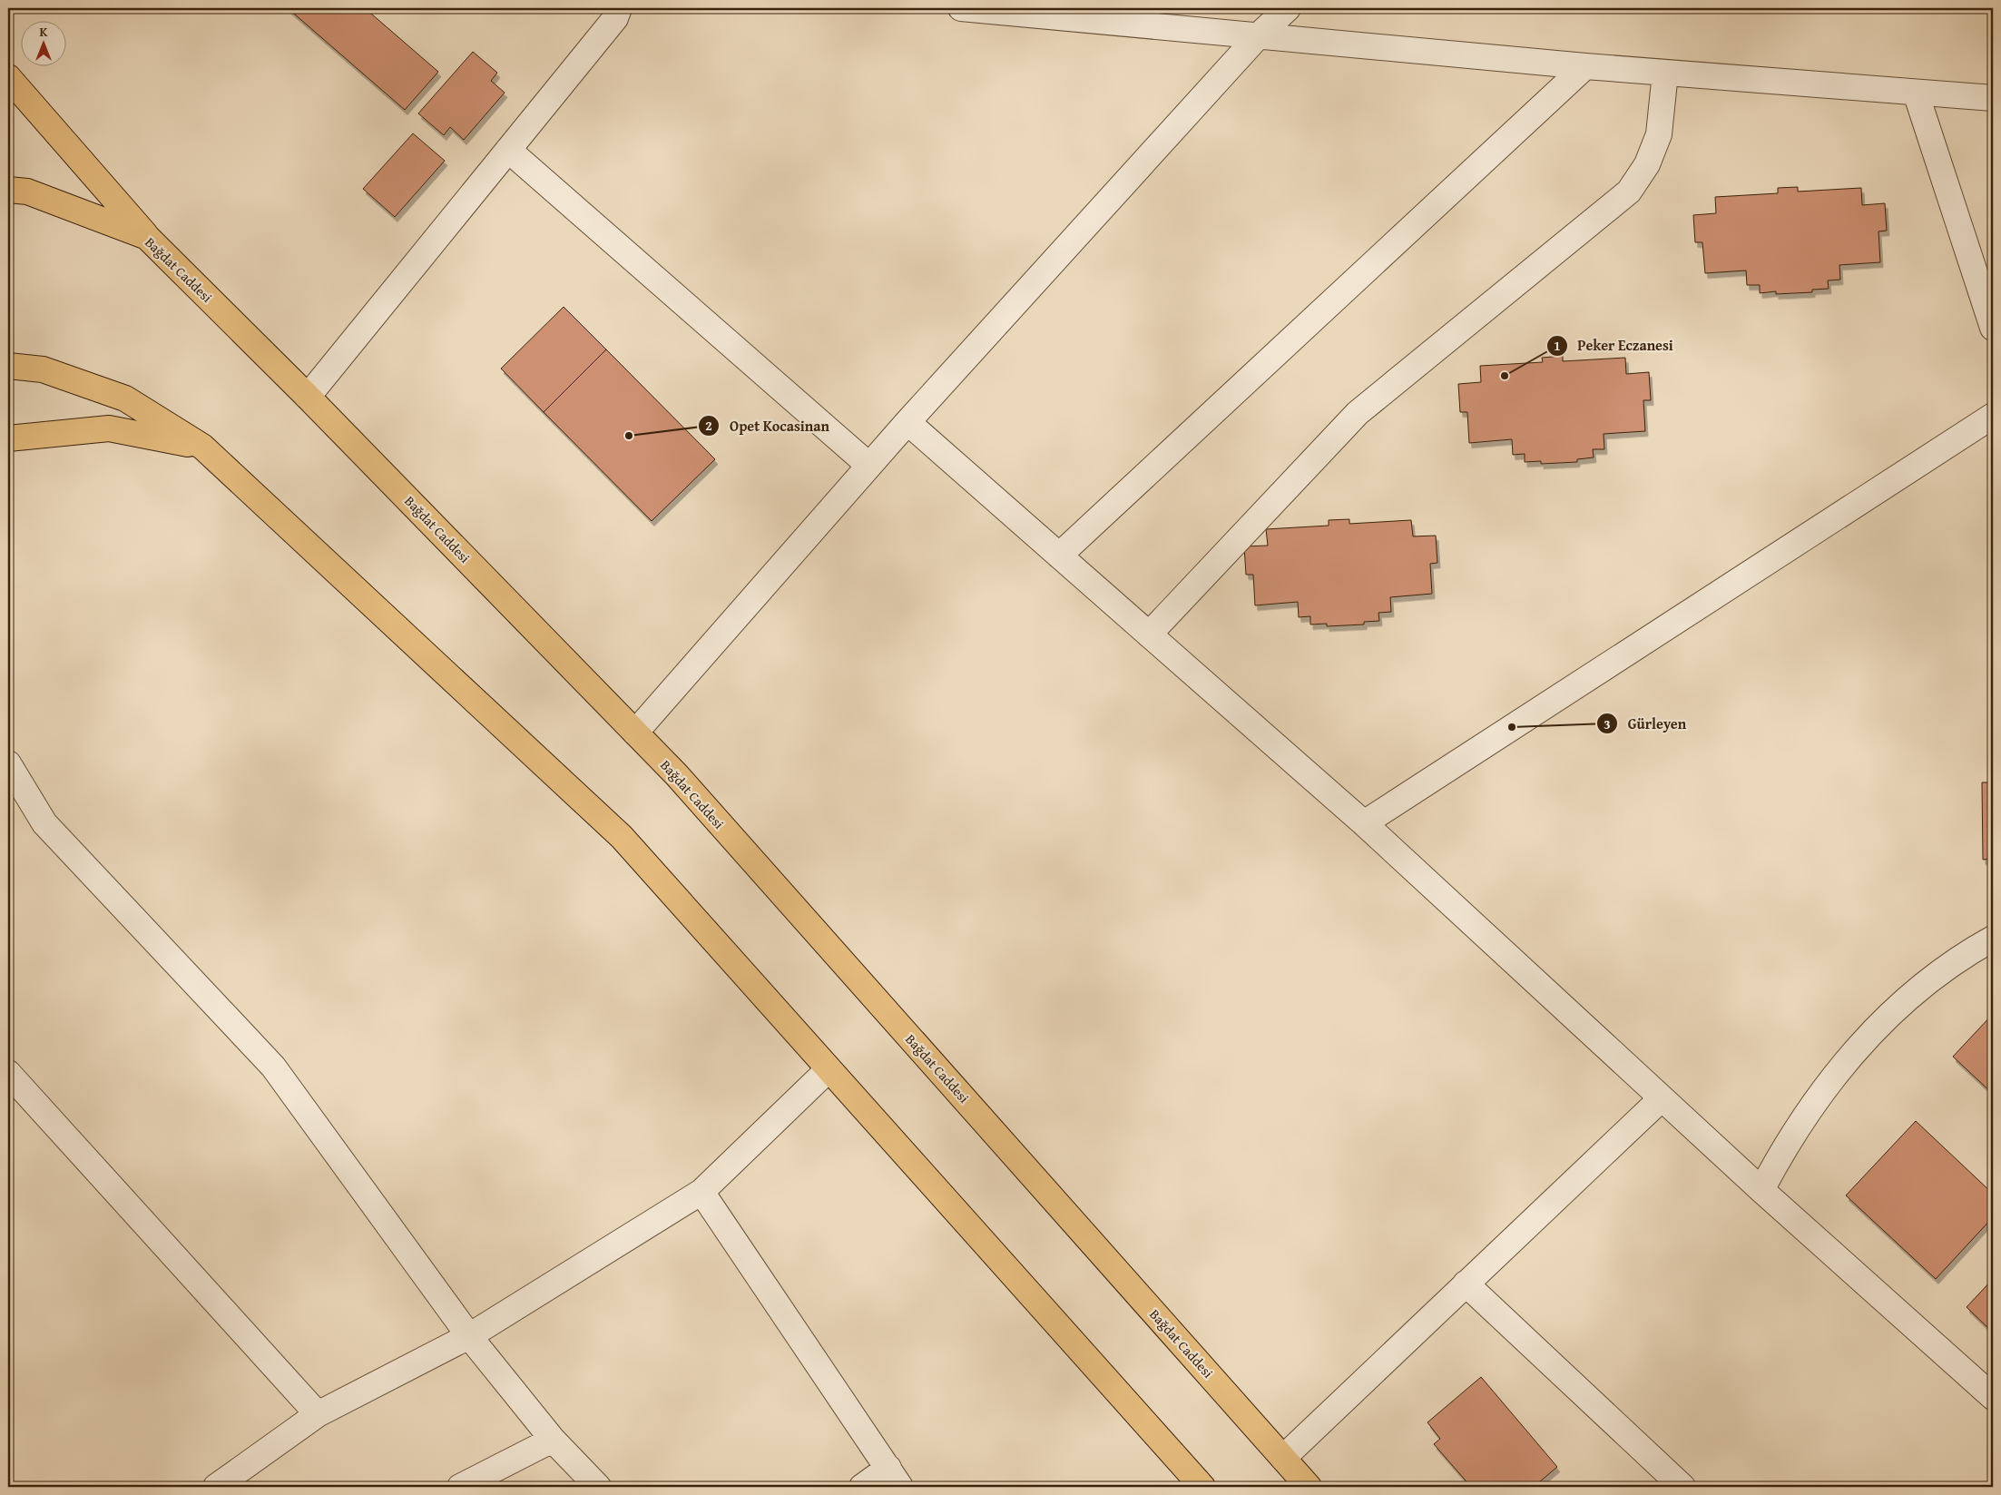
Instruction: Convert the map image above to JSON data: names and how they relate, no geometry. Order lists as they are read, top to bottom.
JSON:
{
  "streets": {
    "main road": ["Bağdat Caddesi"]
  },
  "places": ["Peker Eczanesi", "Opet Kocasinan", "Gürleyen"],
  "north": "top"
}
